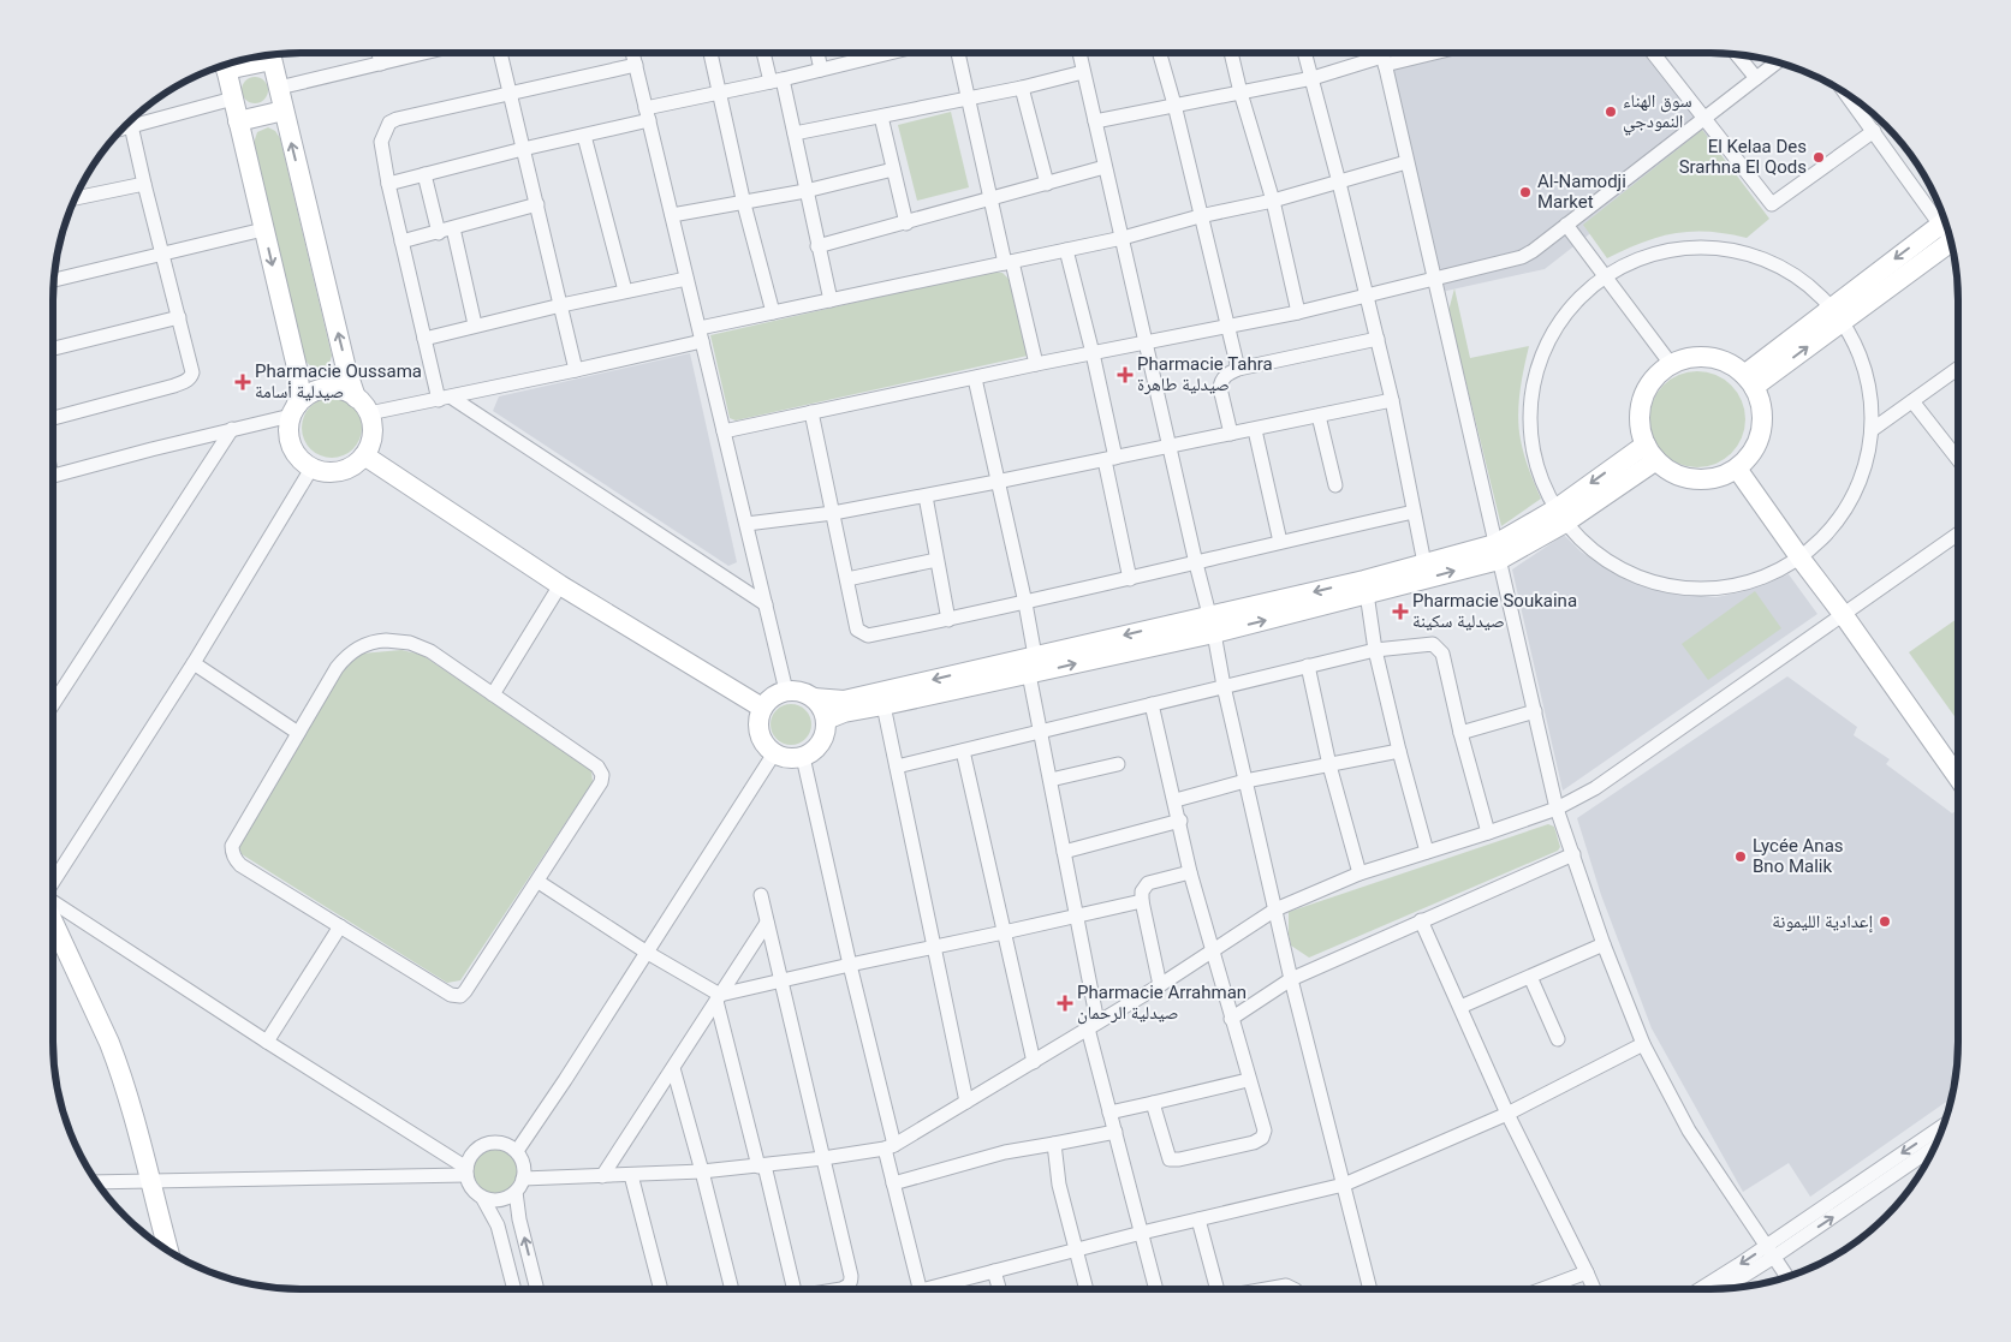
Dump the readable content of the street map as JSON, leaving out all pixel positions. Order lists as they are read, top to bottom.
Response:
{
  "places": {
    "other": [
      "سوق الهناء النمودجي",
      "El Kelaa Des Srarhna El Qods",
      "Al-Namodji Market",
      "Lycée Anas Bno Malik",
      "إعدادية الليمونة"
    ],
    "health": [
      "Pharmacie Tahra صيدلية طاهرة",
      "Pharmacie Oussama صيدلية أسامة",
      "Pharmacie Soukaina صيدلية سكينة",
      "Pharmacie Arrahman صيدلية الرحمان"
    ]
  }
}
